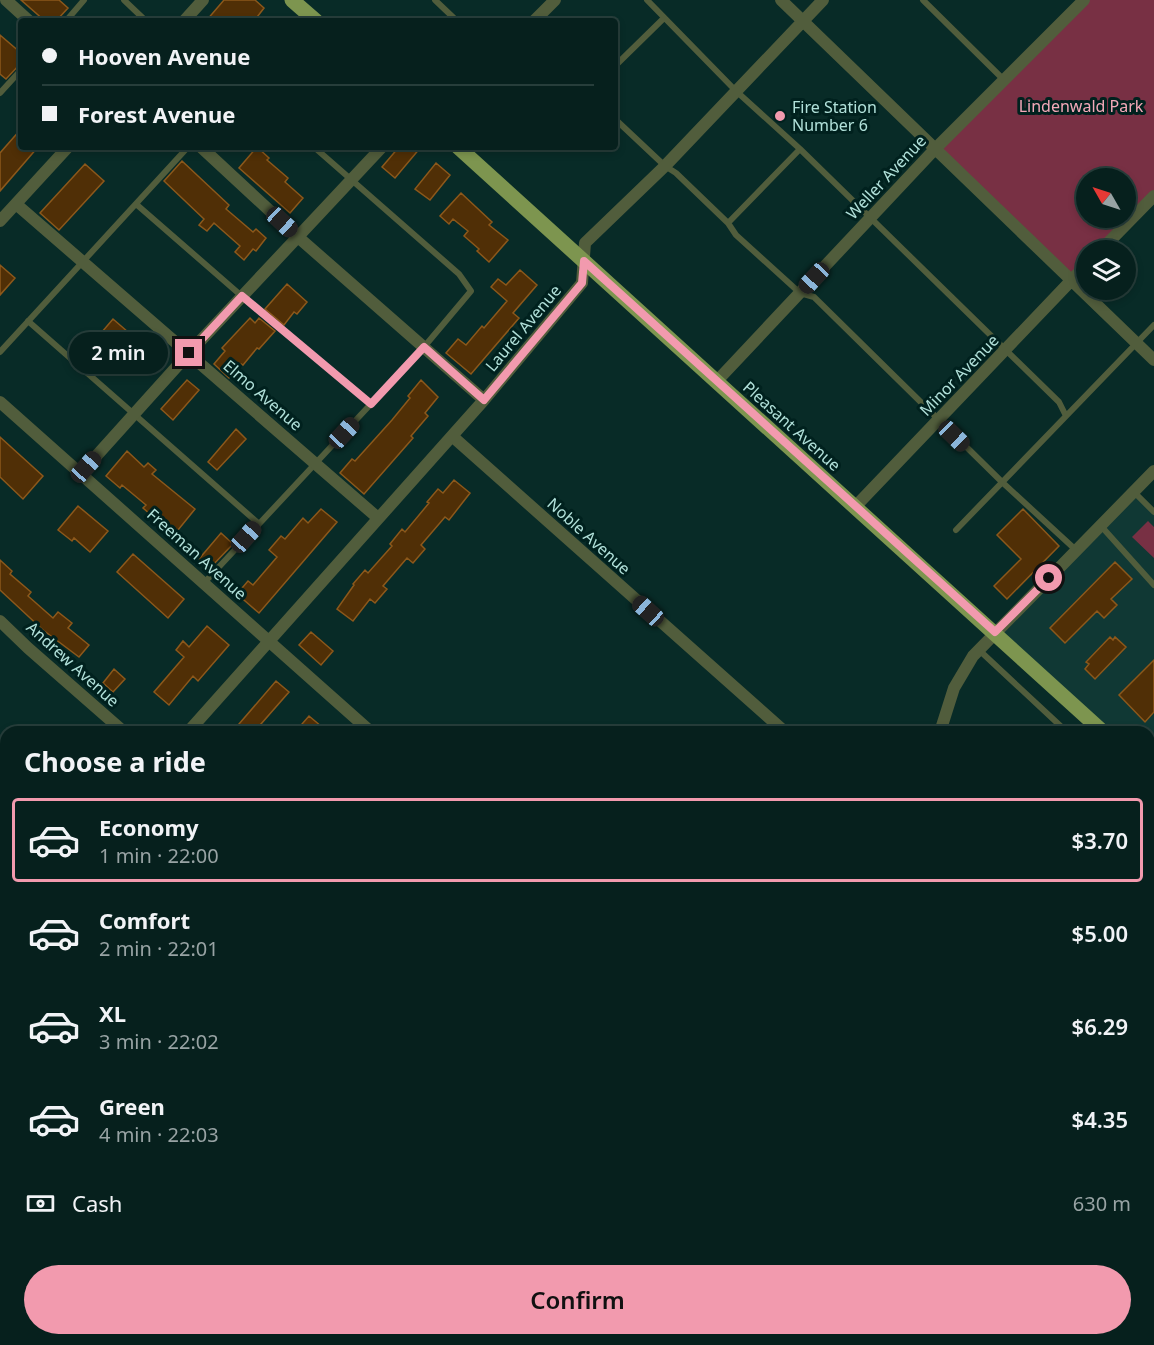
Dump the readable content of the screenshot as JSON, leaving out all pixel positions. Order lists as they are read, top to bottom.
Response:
{
  "streets": {
    "main road": ["Pleasant Avenue"],
    "street": [
      "Weller Avenue",
      "Laurel Avenue",
      "Minor Avenue",
      "Elmo Avenue",
      "Noble Avenue",
      "Freeman Avenue",
      "Andrew Avenue"
    ]
  },
  "crossings": [
    ["Weller Avenue", "Pleasant Avenue"],
    ["Laurel Avenue", "Elmo Avenue"],
    ["Laurel Avenue", "Pleasant Avenue"],
    ["Laurel Avenue", "Noble Avenue"],
    ["Laurel Avenue", "Freeman Avenue"],
    ["Minor Avenue", "Pleasant Avenue"]
  ],
  "parks": ["Lindenwald Park"],
  "places": ["Fire Station Number 6"],
  "north": "top left",
  "page": {
    "banner": ["Hooven Avenue", "Forest Avenue"],
    "bubble": "2 min",
    "heading": "Choose a ride",
    "list": [
      {
        "name": "Economy",
        "note": "1 min · 22:00",
        "value": "$3.70"
      },
      {
        "name": "Comfort",
        "note": "2 min · 22:01",
        "value": "$5.00"
      },
      {
        "name": "XL",
        "note": "3 min · 22:02",
        "value": "$6.29"
      },
      {
        "name": "Green",
        "note": "4 min · 22:03",
        "value": "$4.35"
      }
    ],
    "pay": ["Cash", "630 m"],
    "buttons": "Confirm"
  }
}
